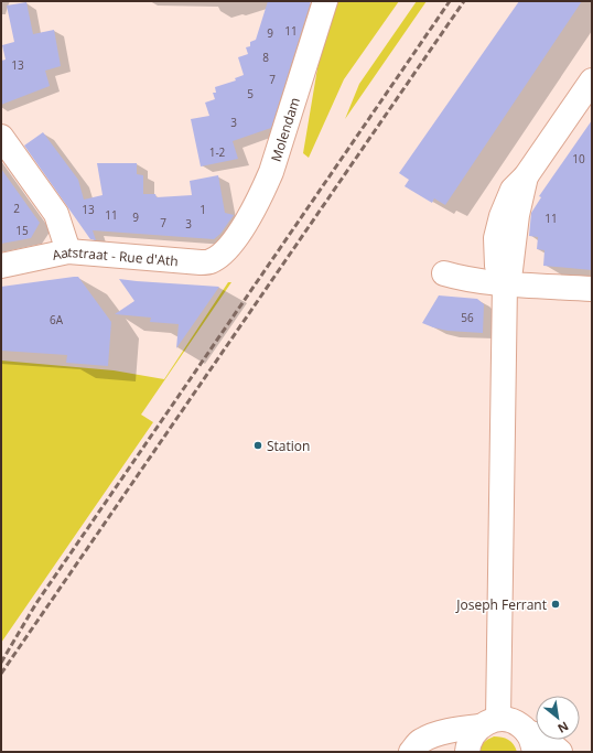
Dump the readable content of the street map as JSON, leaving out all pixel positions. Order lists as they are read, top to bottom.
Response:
{
  "streets": {
    "street": ["Molendam", "Aatstraat - Rue d'Ath"]
  },
  "crossings": [
    ["Molendam", "Aatstraat - Rue d'Ath"]
  ],
  "places": ["Station", "Joseph Ferrant"],
  "house_numbers": [
    "11",
    "9",
    "8",
    "13",
    "7",
    "5",
    "3",
    "1-2",
    "10",
    "2",
    "13",
    "1",
    "11",
    "9",
    "11",
    "7",
    "3",
    "15",
    "56",
    "6A"
  ],
  "north": "bottom right"
}
